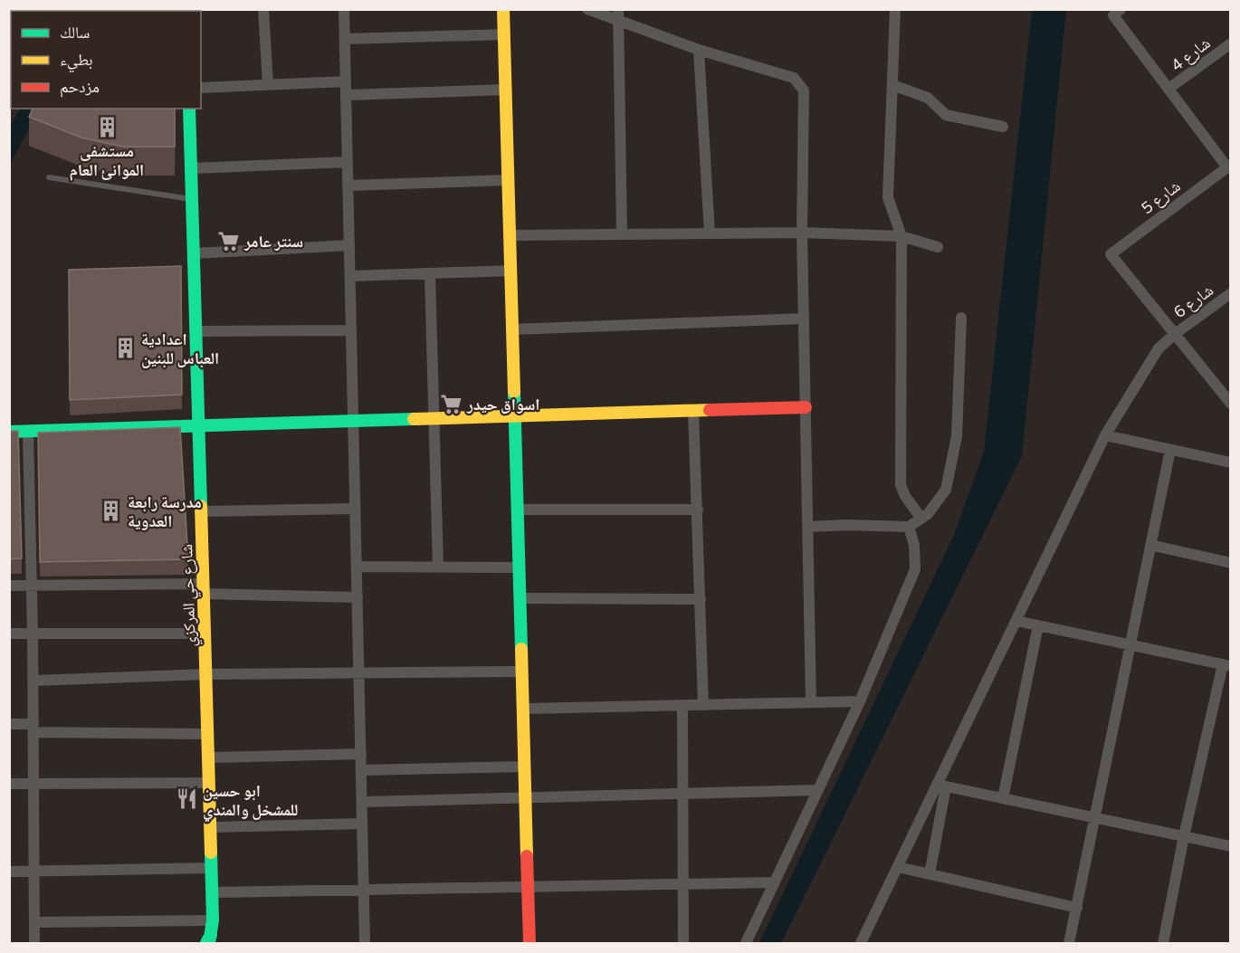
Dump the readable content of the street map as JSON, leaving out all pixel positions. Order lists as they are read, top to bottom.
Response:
{
  "streets": {
    "street": [
      "شارع 4",
      "شارع 5",
      "شارع 6",
      "شارع حي المركزي"
    ]
  },
  "crossings": [
    ["شارع 5", "شارع 6"]
  ],
  "places": {
    "building": ["مستشفى الموانئ العام", "اعدادية العباس للبنين", "مدرسة رابعة العدوية"],
    "supermarket": ["سنتر عامر", "اسواق حيدر"],
    "restaurant": ["ابو حسين للمشخل والمندي"]
  },
  "legend": ["سالك", "بطيء", "مزدحم"]
}
